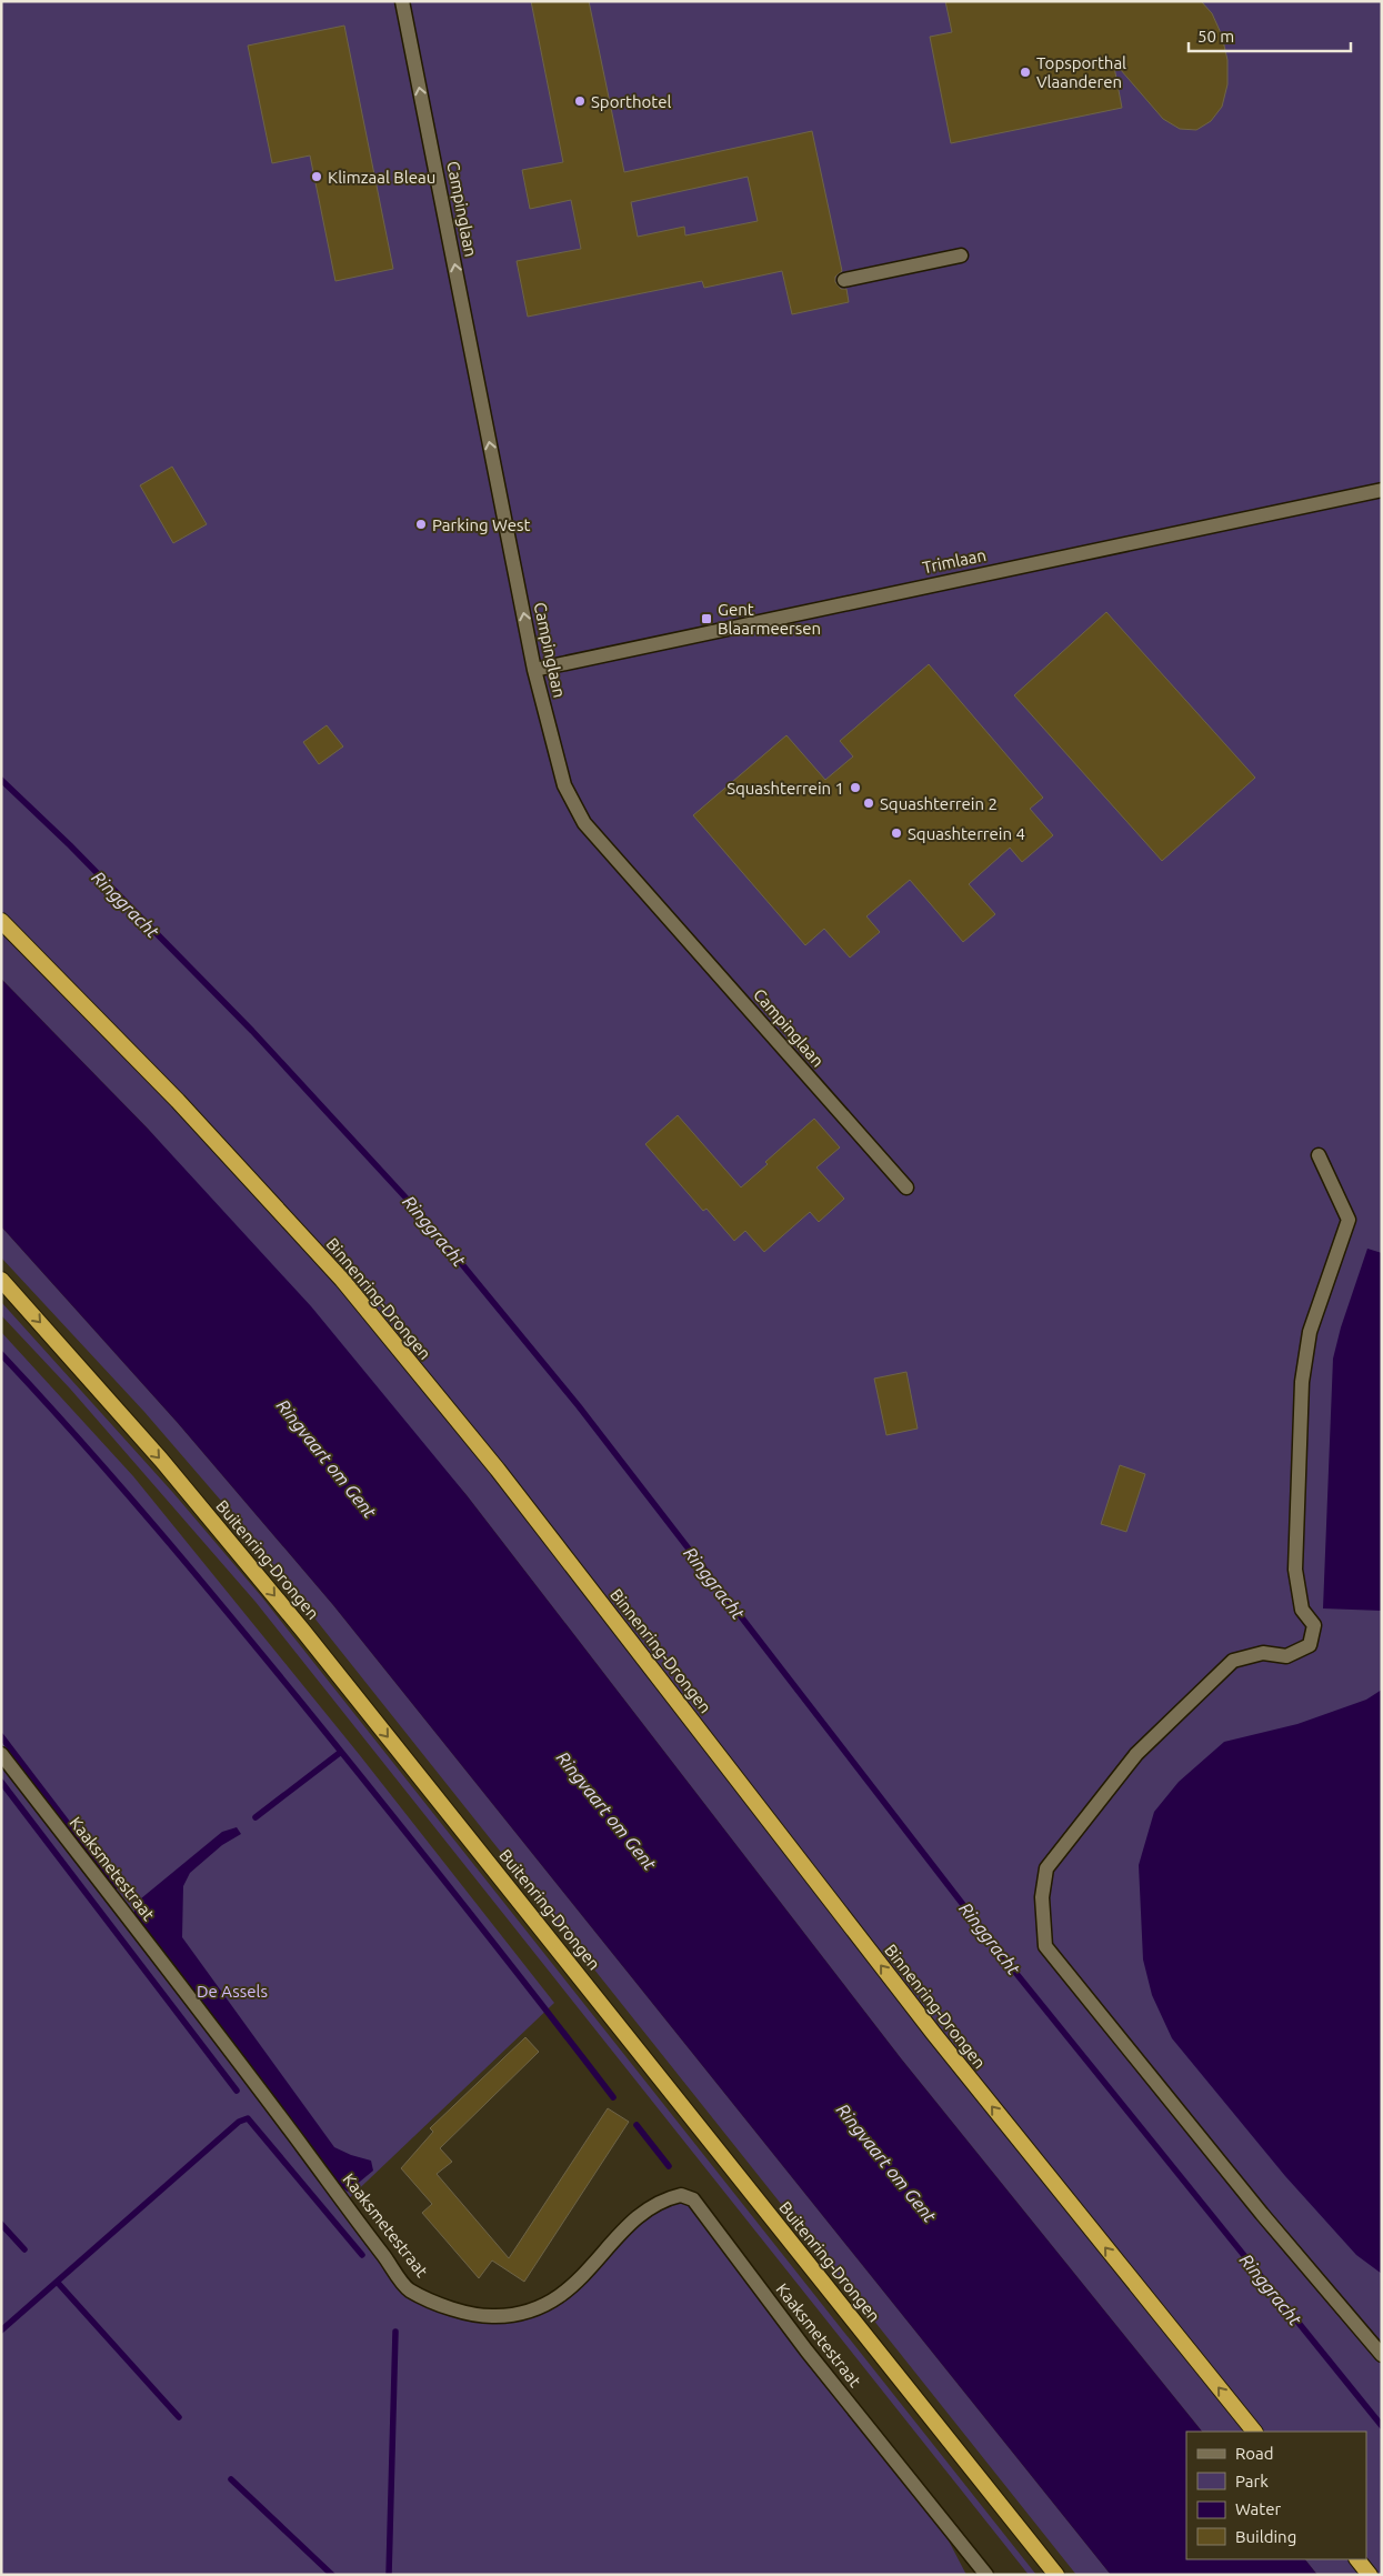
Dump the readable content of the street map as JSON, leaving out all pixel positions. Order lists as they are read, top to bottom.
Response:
{
  "streets": {
    "highway": ["Binnenring-Drongen", "Buitenring-Drongen"],
    "street": ["Campinglaan", "Trimlaan", "Kaaksmetestraat"]
  },
  "crossings": [
    ["Campinglaan", "Trimlaan"]
  ],
  "one_way": ["Campinglaan", "Binnenring-Drongen", "Buitenring-Drongen"],
  "water": ["Ringgracht", "Ringvaart om Gent"],
  "parks": ["De Assels"],
  "places": {
    "other": [
      "Topsporthal Vlaanderen",
      "Sporthotel",
      "Klimzaal Bleau",
      "Parking West",
      "Squashterrein 1",
      "Squashterrein 2",
      "Squashterrein 4"
    ],
    "transit": ["Gent Blaarmeersen"]
  },
  "legend": [
    "Road",
    "Park",
    "Water",
    "Building"
  ],
  "scale_bar": "50 m"
}
